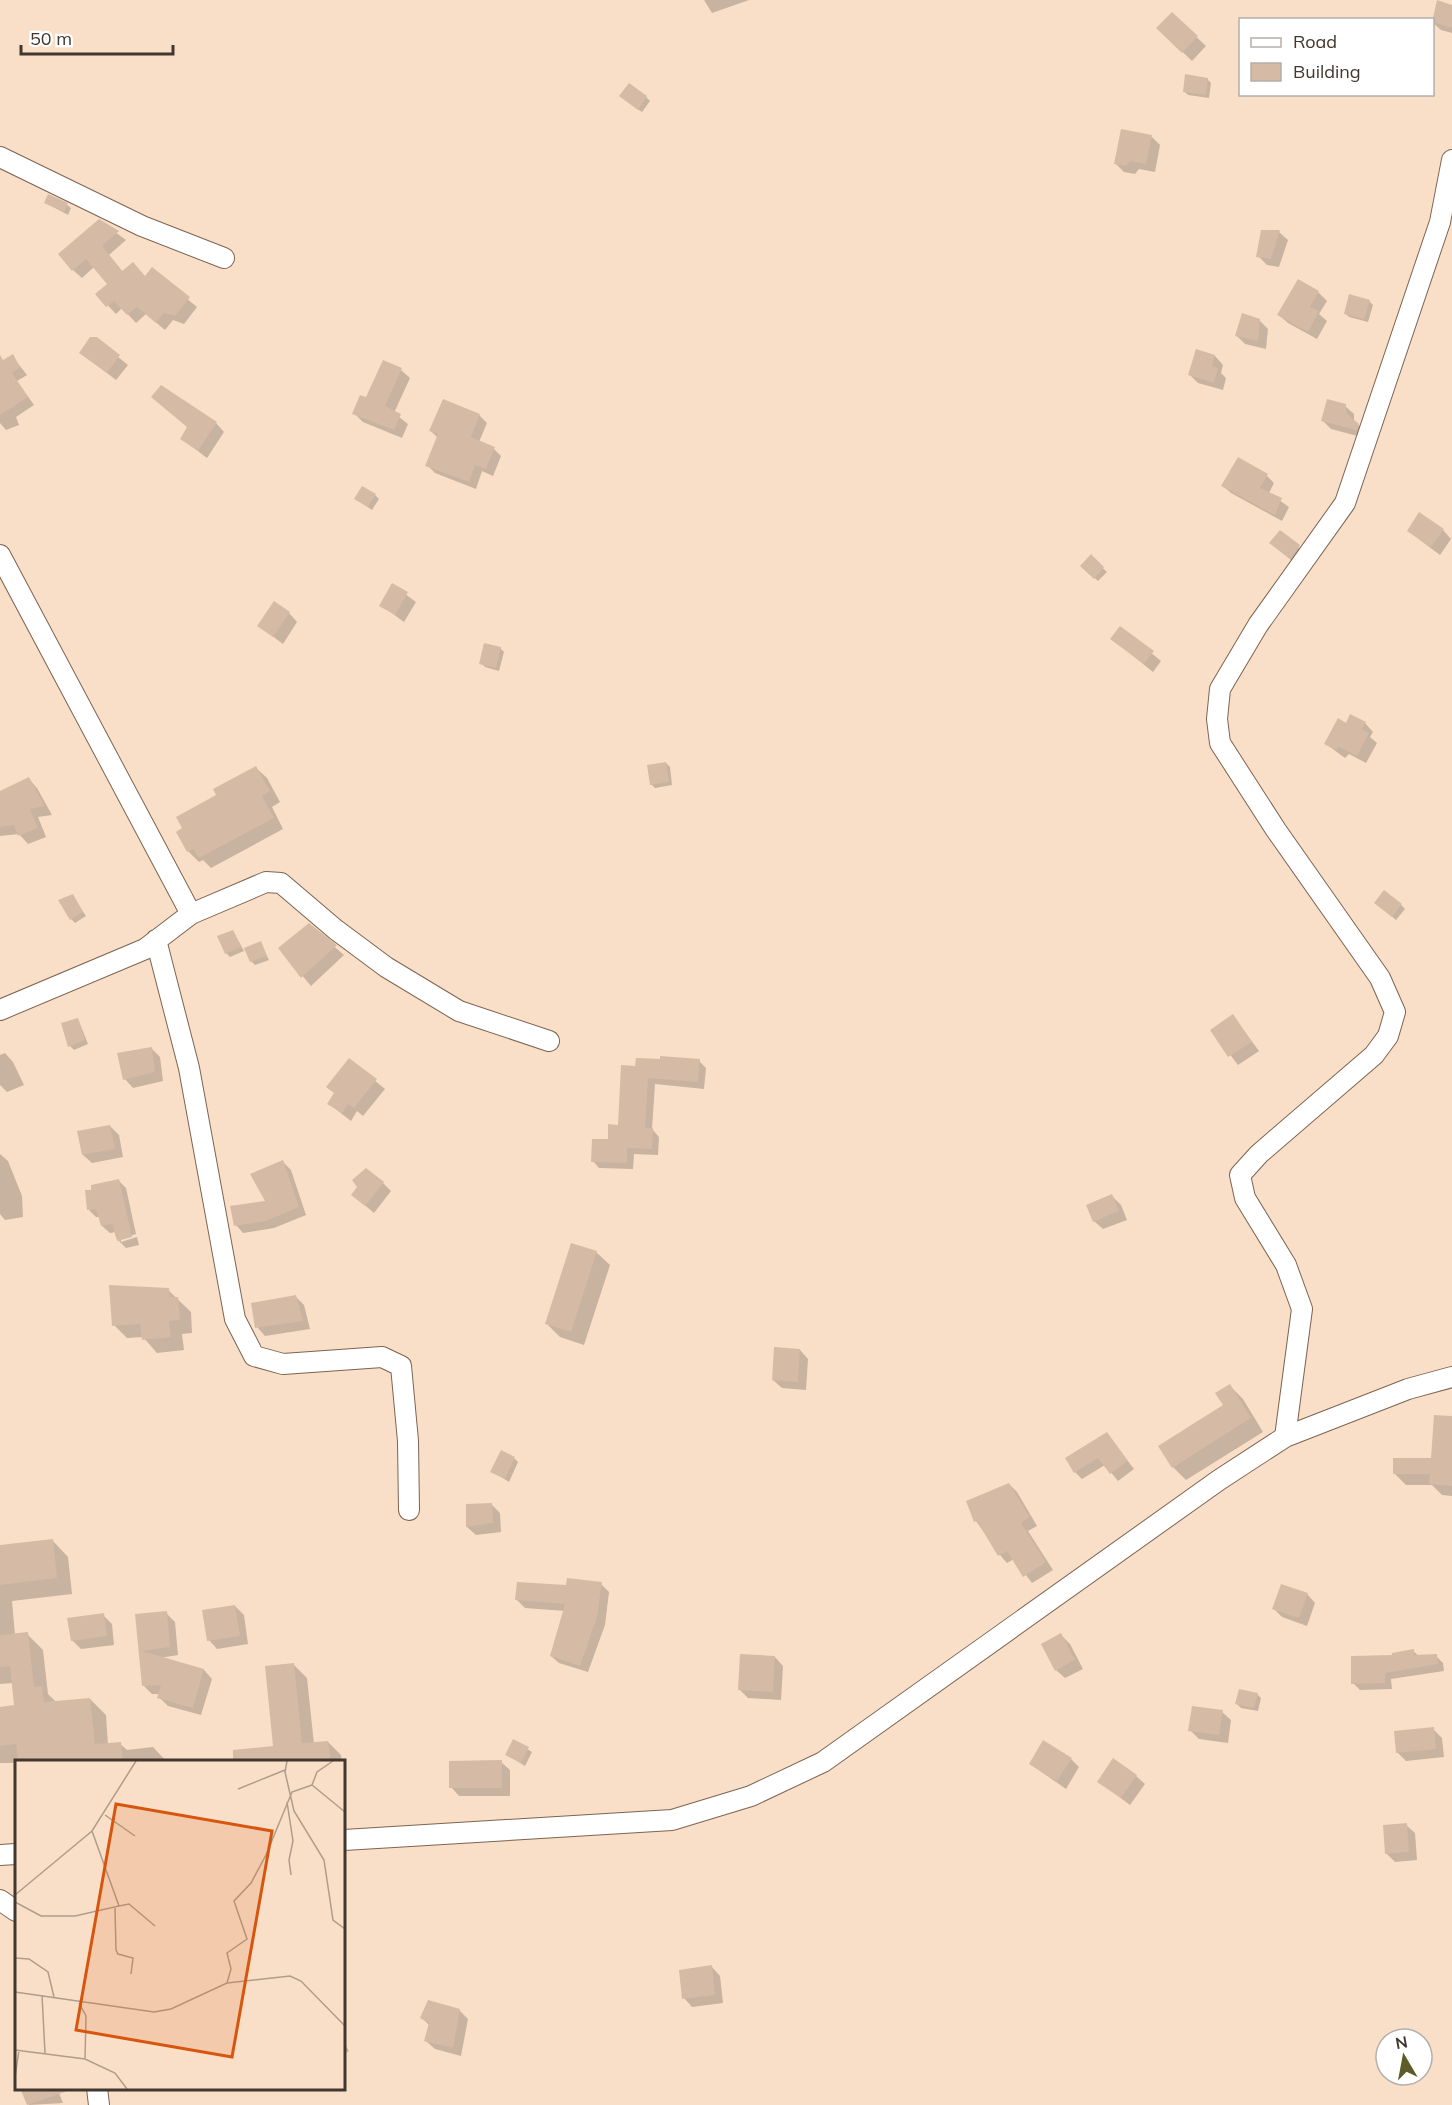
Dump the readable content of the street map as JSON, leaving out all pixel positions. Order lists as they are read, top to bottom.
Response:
{
  "legend": ["Road", "Building"],
  "scale_bar": "50 m",
  "north": "top"
}
